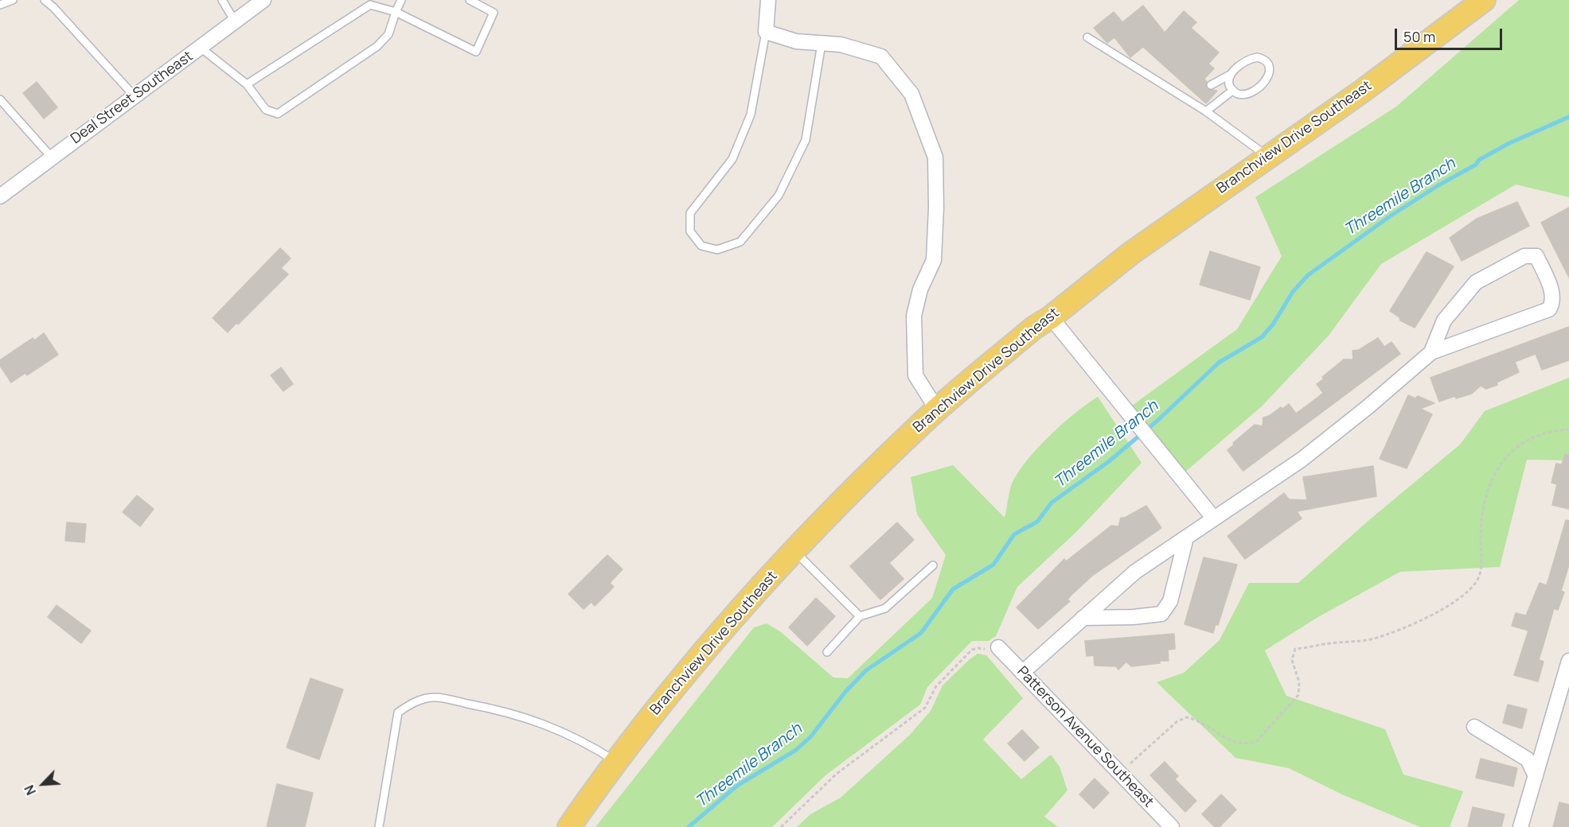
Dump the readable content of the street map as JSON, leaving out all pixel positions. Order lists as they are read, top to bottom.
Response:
{
  "streets": {
    "main road": ["Branchview Drive Southeast"],
    "street": ["Deal Street Southeast", "Patterson Avenue Southeast"]
  },
  "water": ["Threemile Branch"],
  "scale_bar": "50 m",
  "north": "bottom left"
}
